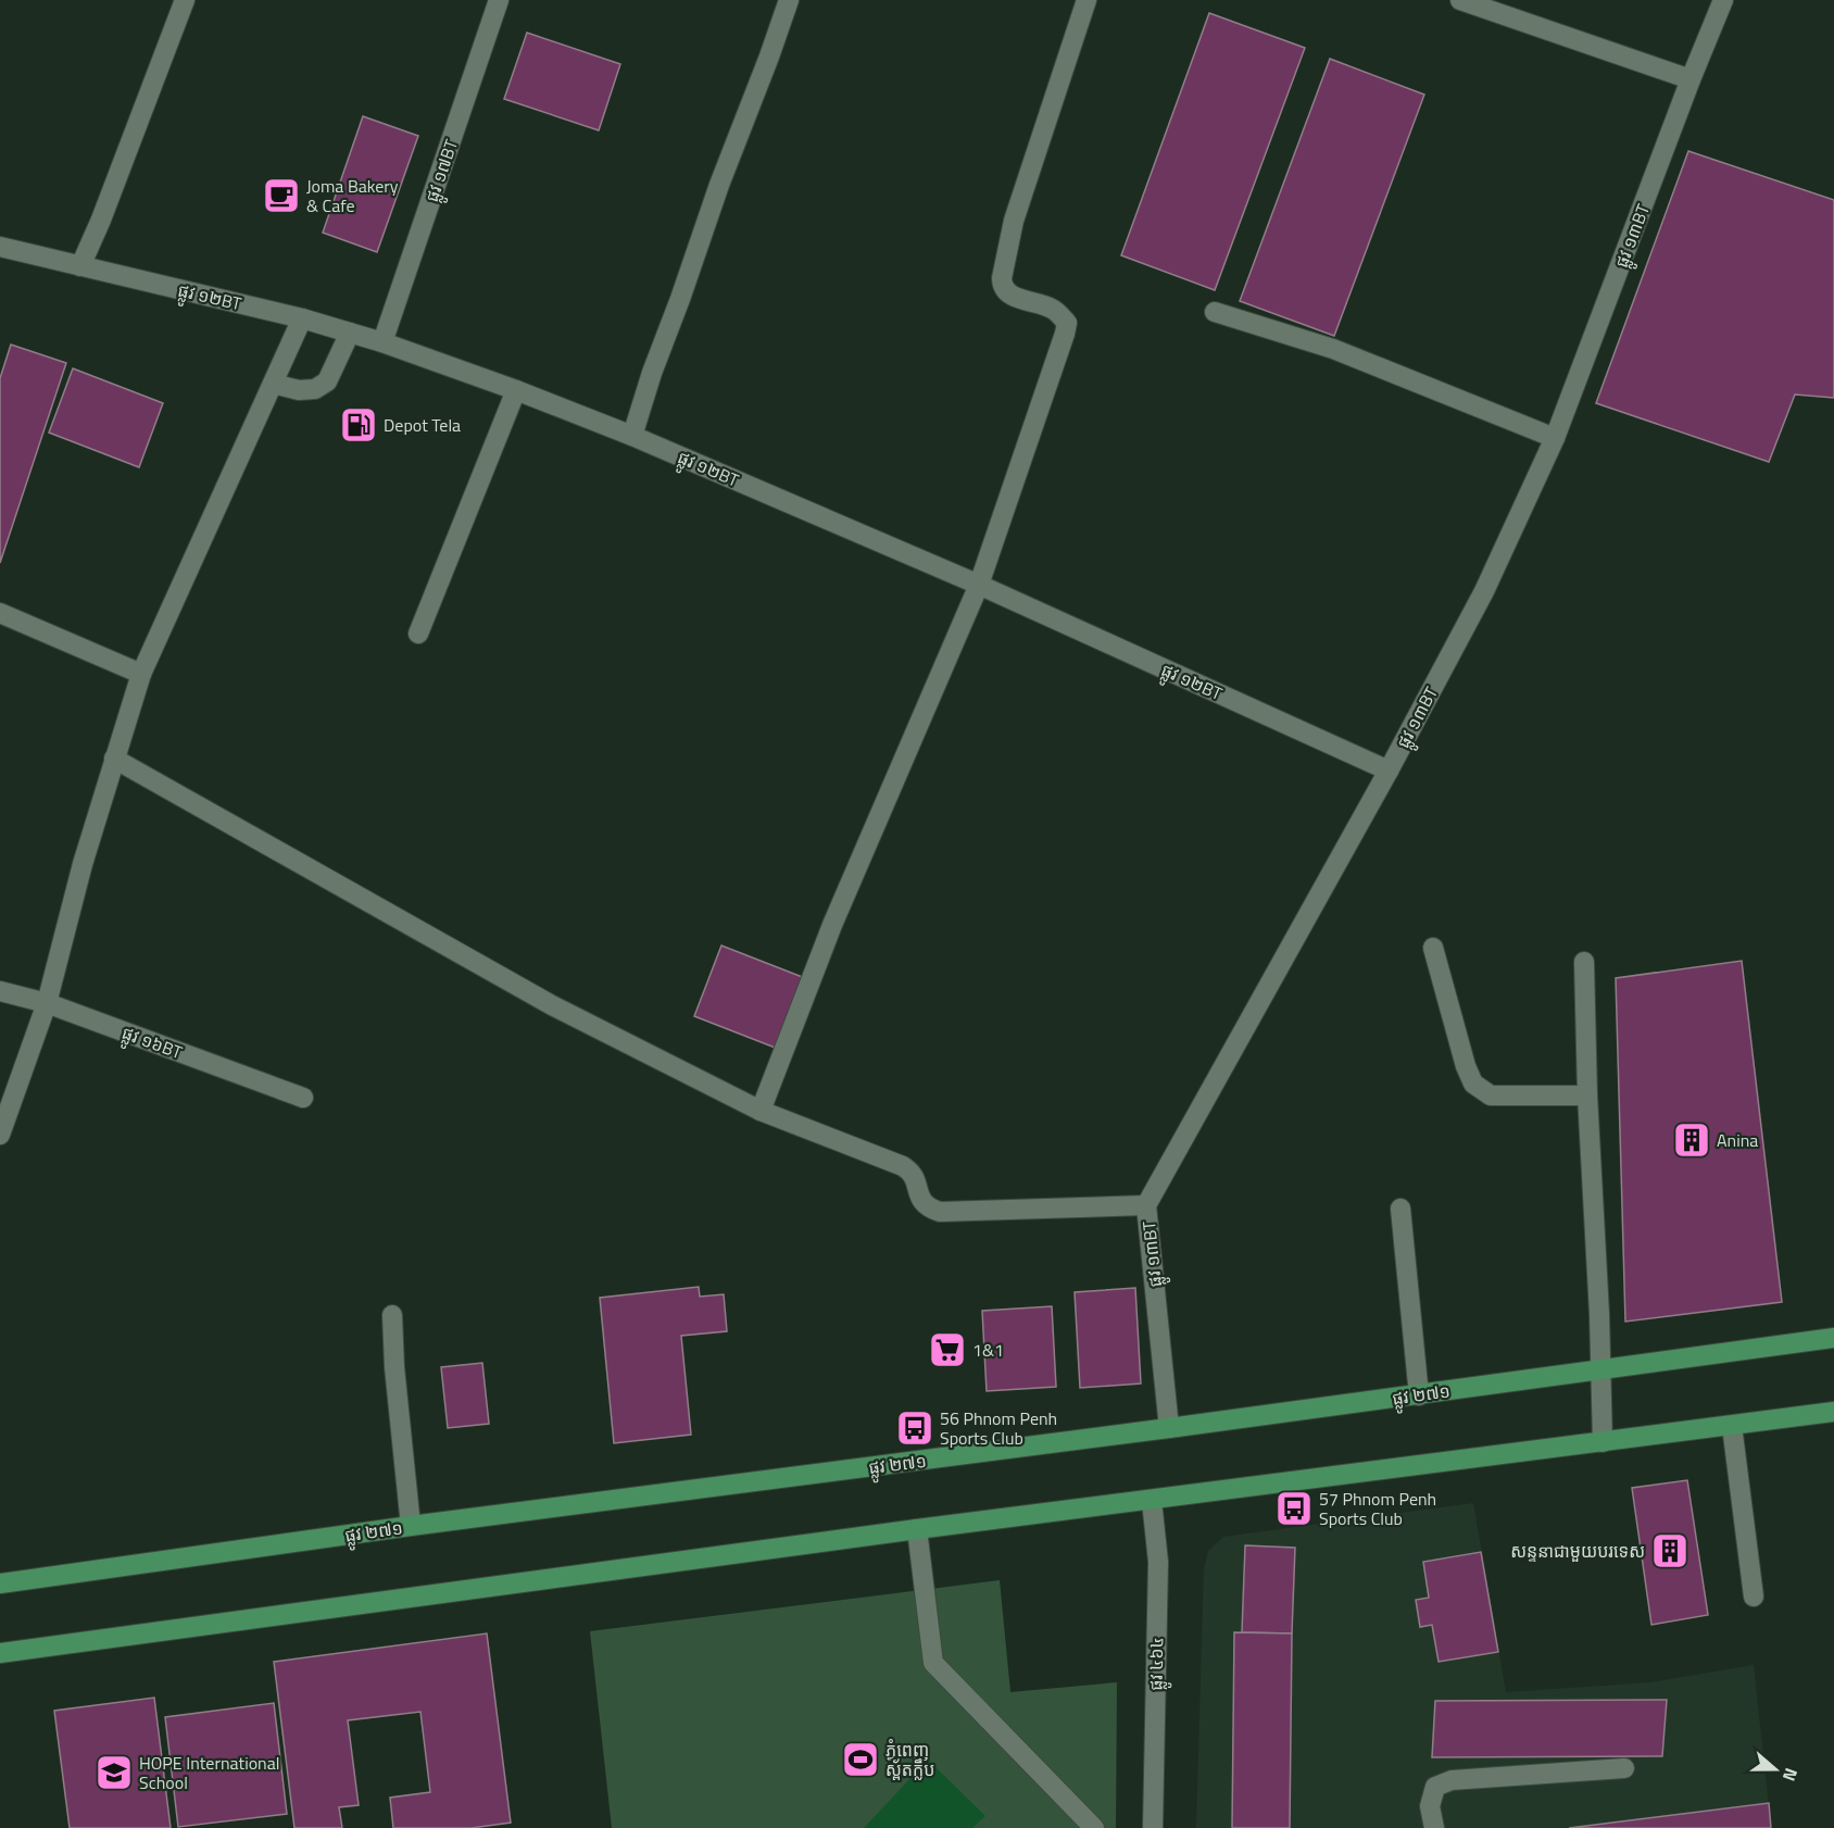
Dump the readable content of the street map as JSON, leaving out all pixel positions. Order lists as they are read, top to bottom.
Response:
{
  "streets": {
    "main road": ["ផ្លូវ ២៧១"],
    "street": [
      "ផ្លូវ ១៧BT",
      "ផ្លូវ ១៣BT",
      "ផ្លូវ ១២BT",
      "ផ្លូវ ១៦BT",
      "ផ្លូវ ៤៦៤"
    ]
  },
  "crossings": [
    ["ផ្លូវ ១៧BT", "ផ្លូវ ១២BT"],
    ["ផ្លូវ ១៣BT", "ផ្លូវ ១២BT"],
    ["ផ្លូវ ១៣BT", "ផ្លូវ ២៧១"]
  ],
  "places": {
    "cafe": ["Joma Bakery & Cafe"],
    "fuel station": ["Depot Tela"],
    "building": ["Anina", "សន្ទនាជាមួយបរទេស"],
    "supermarket": ["1&1"],
    "bus stop": ["56 Phnom Penh Sports Club", "57 Phnom Penh Sports Club"],
    "sports": ["ភ្នំពេញ ស្ព័តក្លឹប"],
    "school or university": ["HOPE International School"]
  },
  "north": "right"
}
